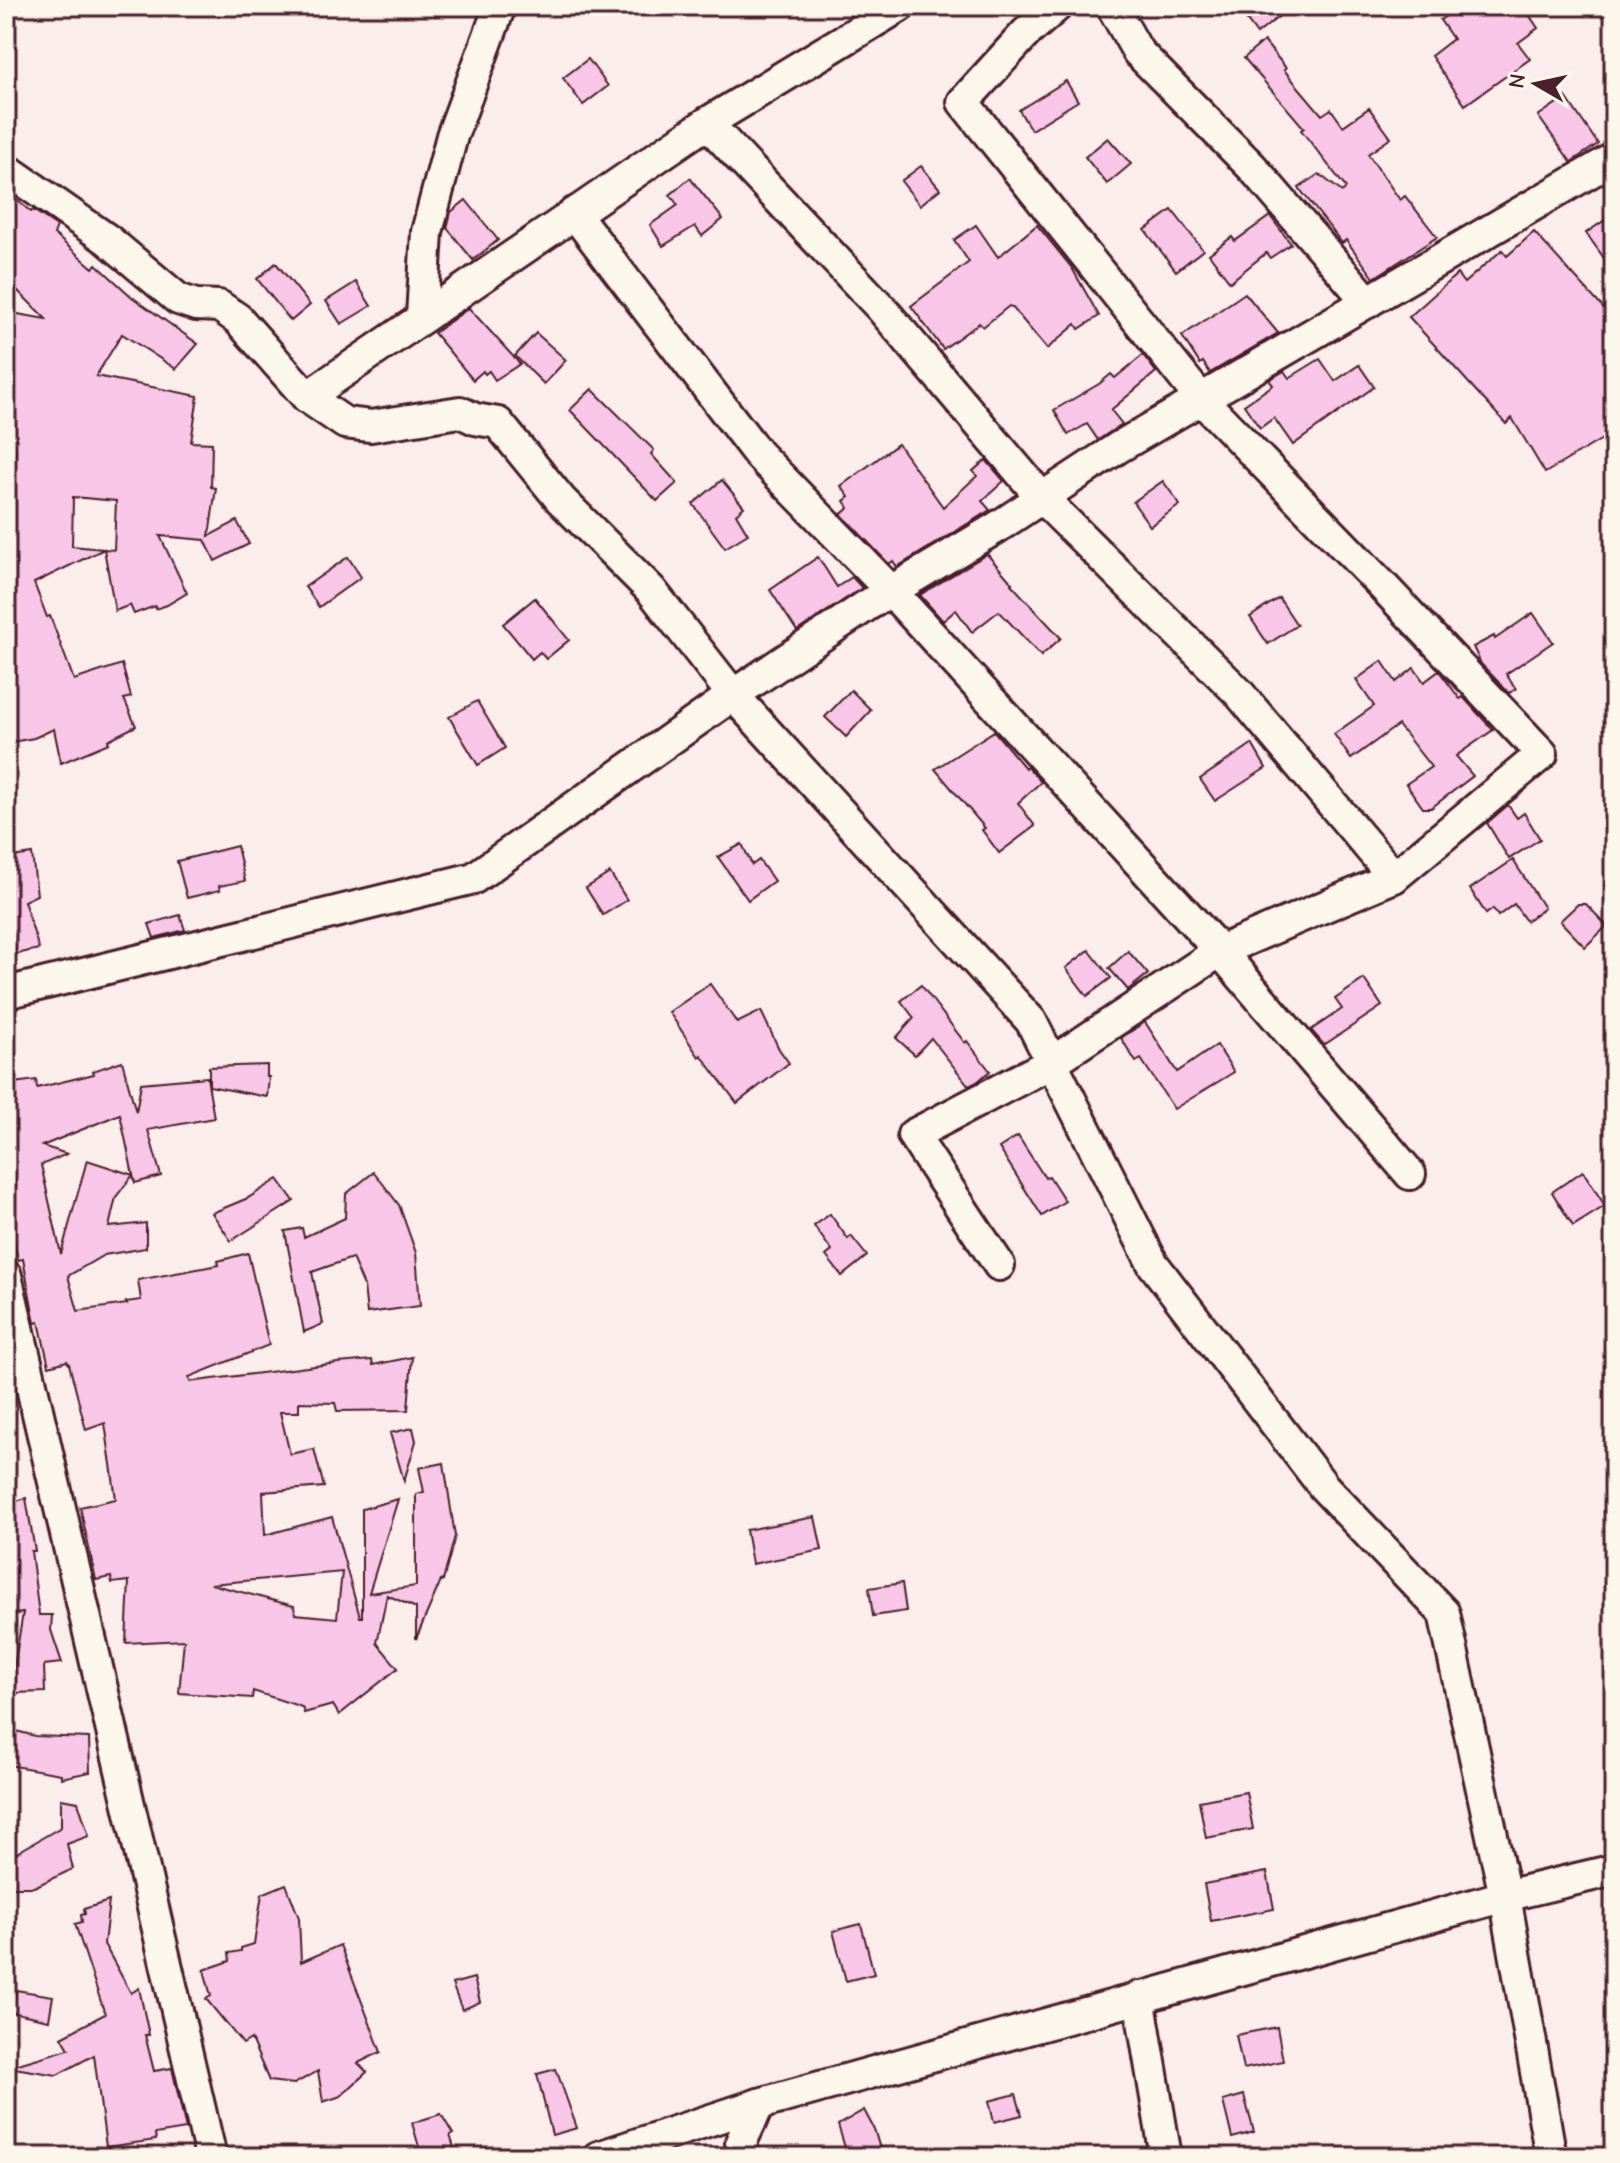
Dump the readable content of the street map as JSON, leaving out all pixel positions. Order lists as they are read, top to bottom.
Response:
{
  "north": "left"
}
